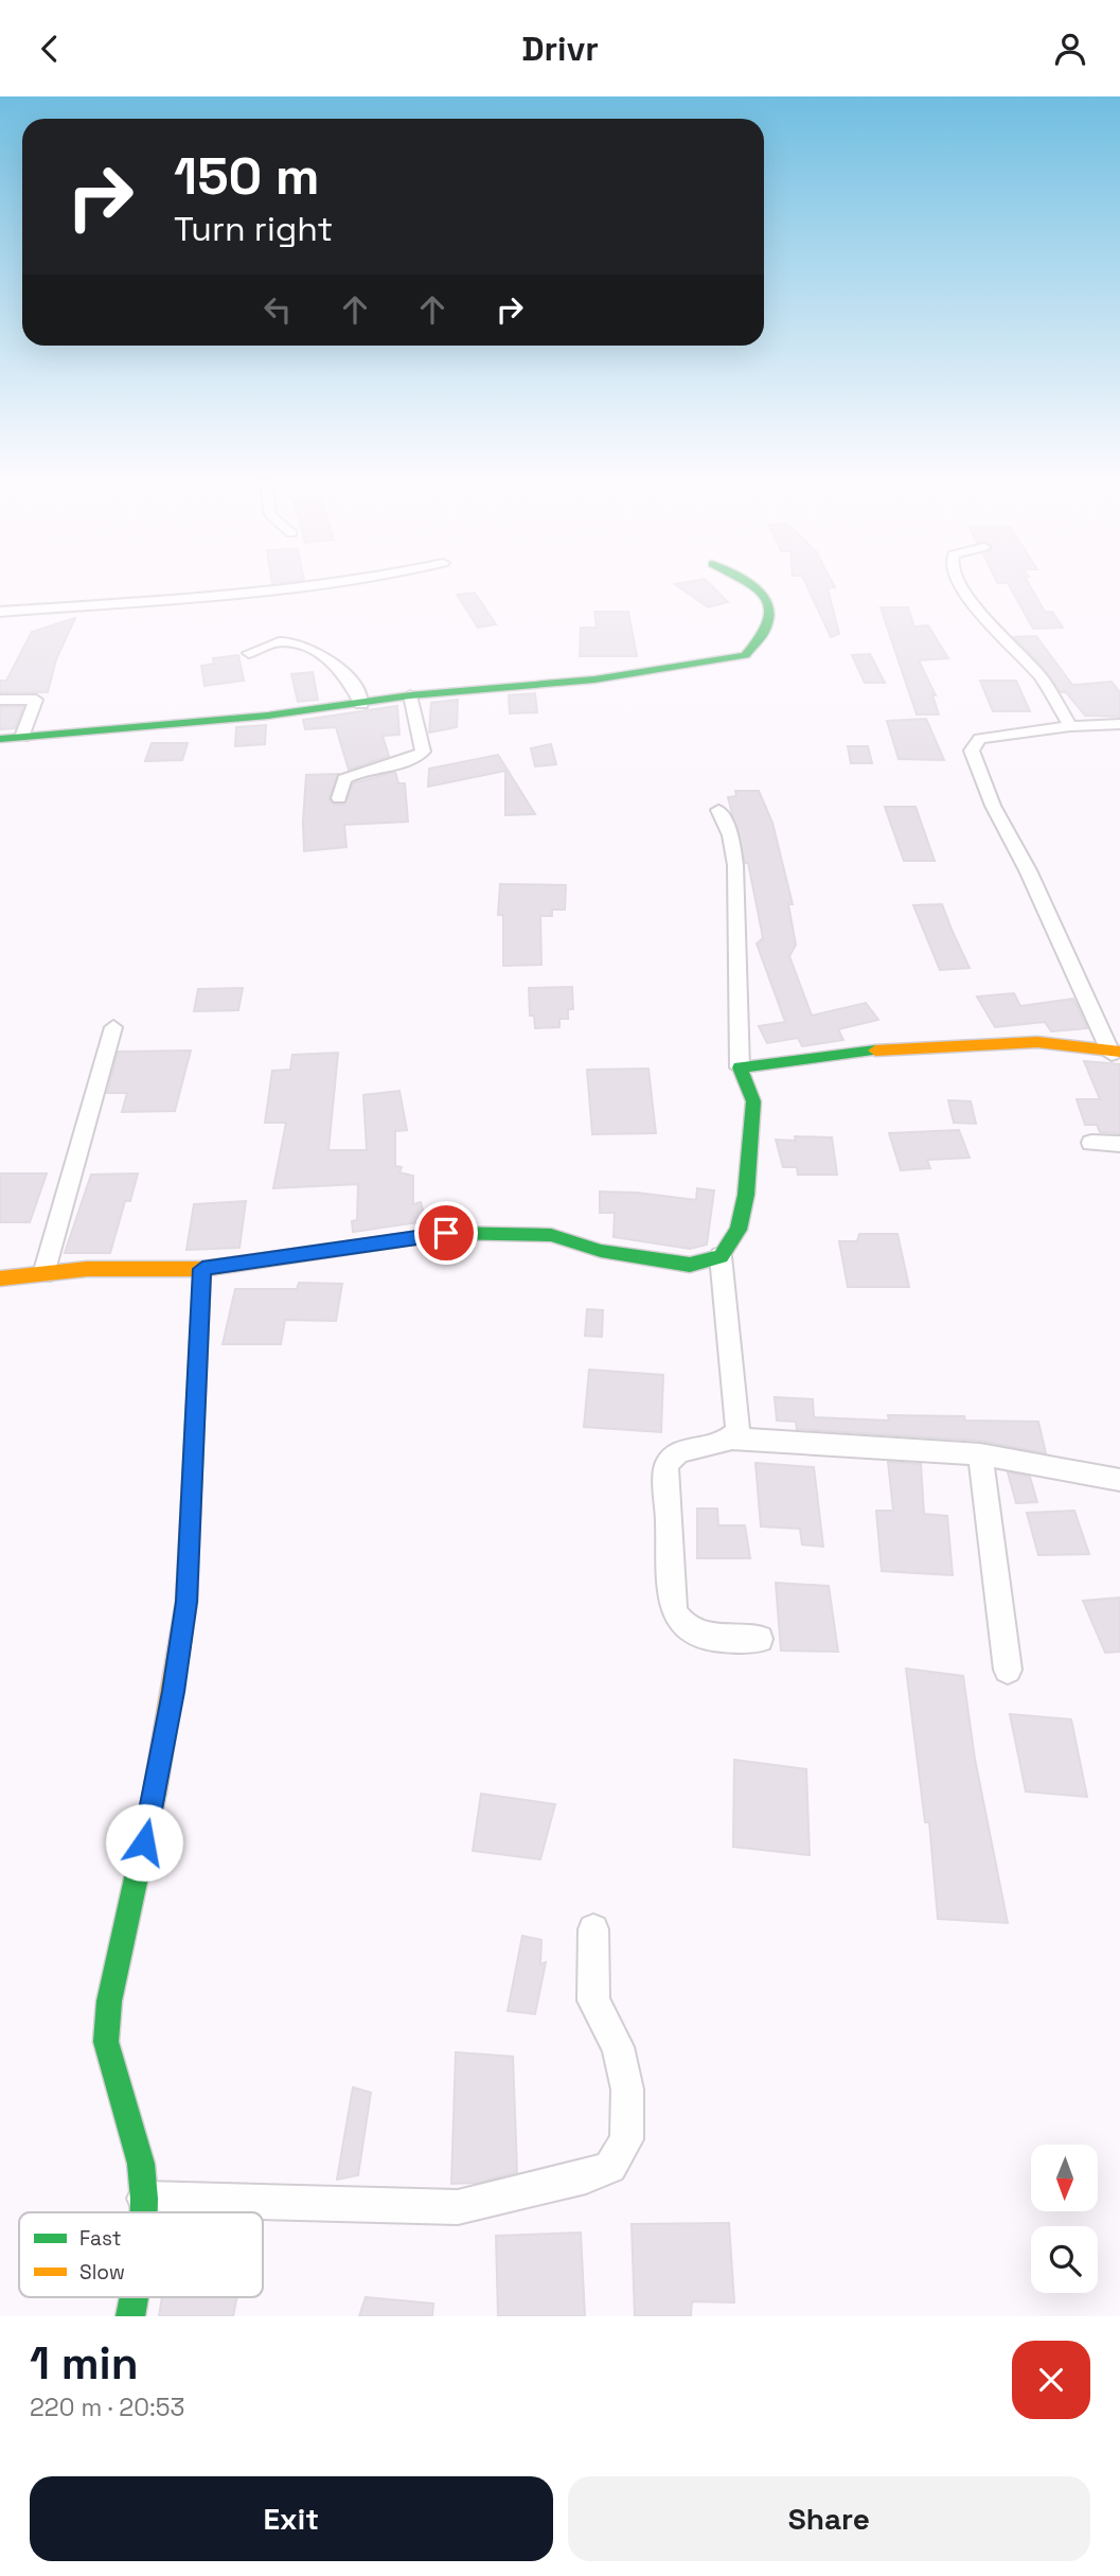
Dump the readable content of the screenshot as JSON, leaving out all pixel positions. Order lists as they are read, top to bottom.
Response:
{
  "legend": ["Fast", "Slow"],
  "north": "bottom",
  "page": {
    "header": "Drivr",
    "turn": ["150 m", "Turn right"],
    "heading": ["1 min", "220 m · 20:53"],
    "buttons": ["Exit", "Share"]
  }
}
